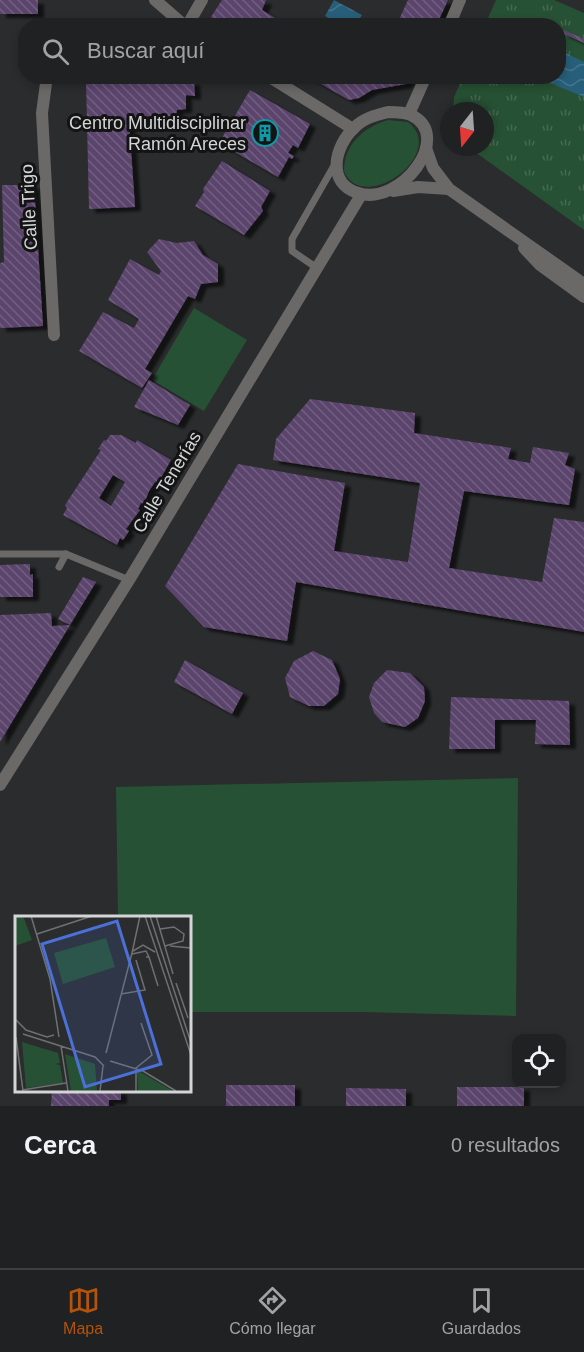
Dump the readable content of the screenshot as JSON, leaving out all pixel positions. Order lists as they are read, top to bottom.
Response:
{
  "streets": {
    "street": ["Calle Trigo", "Calle Tenerías"]
  },
  "places": {
    "building": ["Centro Multidisciplinar Ramón Areces"]
  },
  "north": "bottom",
  "page": {
    "search": "Buscar aquí",
    "heading": ["Cerca", "0 resultados"],
    "nav": ["Mapa", "Cómo llegar", "Guardados"]
  }
}
